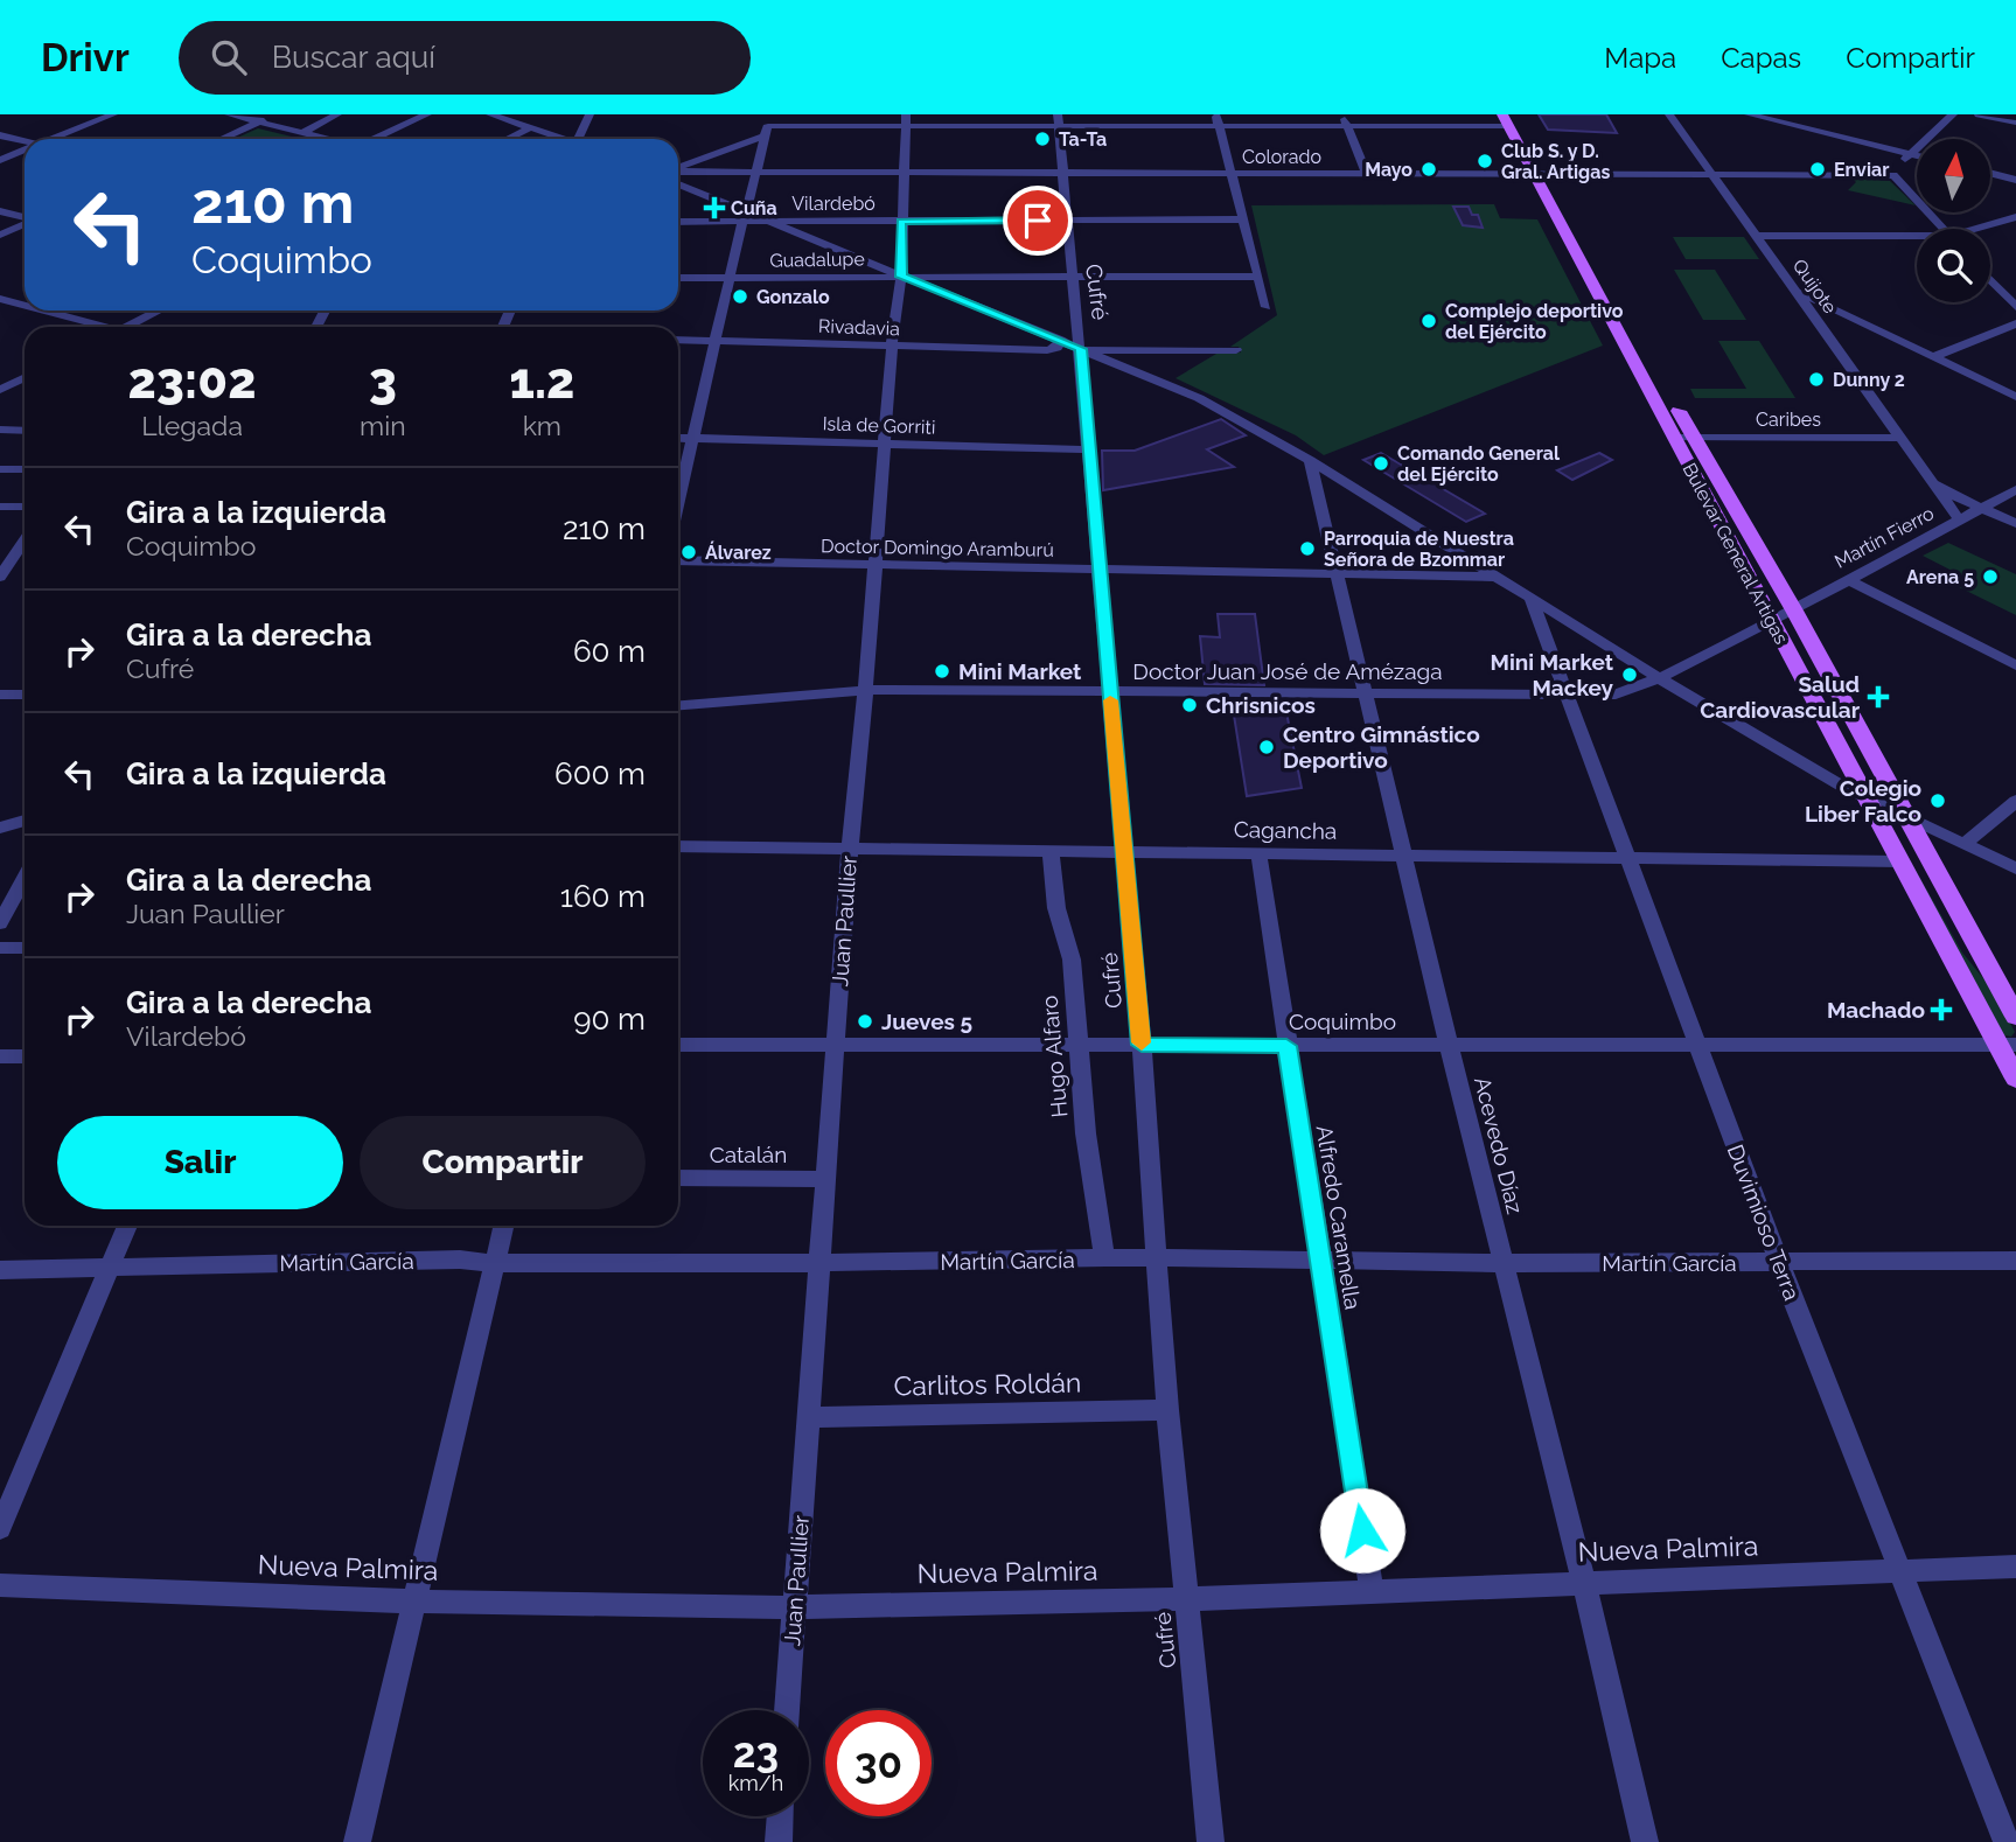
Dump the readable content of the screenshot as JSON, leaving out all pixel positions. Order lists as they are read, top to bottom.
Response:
{
  "streets": {
    "main road": ["Bulevar General Artigas"],
    "street": [
      "Colorado",
      "Vilardebó",
      "Guadalupe",
      "Quijote",
      "Cufré",
      "Rivadavia",
      "Caribes",
      "Isla de Gorriti",
      "Martín Fierro",
      "Doctor Domingo Aramburú",
      "Doctor Juan José de Amézaga",
      "Cagancha",
      "Juan Paullier",
      "Coquimbo",
      "Hugo Alfaro",
      "Acevedo Díaz",
      "Catalán",
      "Alfredo Caramella",
      "Duvimioso Terra",
      "Martín García",
      "Carlitos Roldán",
      "Nueva Palmira"
    ]
  },
  "crossings": [
    ["Colorado", "Quijote"],
    ["Colorado", "Cufré"],
    ["Colorado", "Bulevar General Artigas"],
    ["Colorado", "Juan Paullier"],
    ["Vilardebó", "Cufré"],
    ["Vilardebó", "Juan Paullier"],
    ["Guadalupe", "Cufré"],
    ["Guadalupe", "Juan Paullier"],
    ["Quijote", "Caribes"],
    ["Quijote", "Martín Fierro"],
    ["Cufré", "Rivadavia"],
    ["Cufré", "Isla de Gorriti"],
    ["Cufré", "Doctor Domingo Aramburú"],
    ["Cufré", "Doctor Juan José de Amézaga"],
    ["Cufré", "Cagancha"],
    ["Cufré", "Coquimbo"],
    ["Cufré", "Martín García"],
    ["Cufré", "Carlitos Roldán"],
    ["Cufré", "Nueva Palmira"],
    ["Rivadavia", "Juan Paullier"],
    ["Caribes", "Bulevar General Artigas"],
    ["Isla de Gorriti", "Juan Paullier"],
    ["Martín Fierro", "Bulevar General Artigas"],
    ["Martín Fierro", "Doctor Juan José de Amézaga"],
    ["Doctor Domingo Aramburú", "Juan Paullier"],
    ["Doctor Domingo Aramburú", "Acevedo Díaz"],
    ["Bulevar General Artigas", "Cagancha"],
    ["Bulevar General Artigas", "Coquimbo"],
    ["Doctor Juan José de Amézaga", "Juan Paullier"],
    ["Doctor Juan José de Amézaga", "Acevedo Díaz"],
    ["Doctor Juan José de Amézaga", "Duvimioso Terra"],
    ["Cagancha", "Juan Paullier"],
    ["Cagancha", "Hugo Alfaro"],
    ["Cagancha", "Acevedo Díaz"],
    ["Cagancha", "Alfredo Caramella"],
    ["Cagancha", "Duvimioso Terra"],
    ["Juan Paullier", "Coquimbo"],
    ["Juan Paullier", "Catalán"],
    ["Juan Paullier", "Martín García"],
    ["Juan Paullier", "Carlitos Roldán"],
    ["Juan Paullier", "Nueva Palmira"],
    ["Coquimbo", "Hugo Alfaro"],
    ["Coquimbo", "Acevedo Díaz"],
    ["Coquimbo", "Alfredo Caramella"],
    ["Coquimbo", "Duvimioso Terra"],
    ["Hugo Alfaro", "Martín García"],
    ["Acevedo Díaz", "Martín García"],
    ["Acevedo Díaz", "Nueva Palmira"],
    ["Alfredo Caramella", "Martín García"],
    ["Alfredo Caramella", "Nueva Palmira"],
    ["Duvimioso Terra", "Martín García"],
    ["Duvimioso Terra", "Nueva Palmira"]
  ],
  "places": {
    "other": [
      "Ta-Ta",
      "Club S. y D. Gral. Artigas",
      "Mayo",
      "Enviar",
      "Gonzalo",
      "Complejo deportivo del Ejército",
      "Dunny 2",
      "Comando General del Ejército",
      "Parroquia de Nuestra Señora de Bzommar",
      "Álvarez",
      "Arena 5",
      "Mini Market",
      "Mini Market Mackey",
      "Chrisnicos",
      "Centro Gimnástico Deportivo",
      "Colegio Liber Falco",
      "Jueves 5"
    ],
    "health": ["Cuña", "Salud Cardiovascular", "Machado"]
  },
  "north": "top",
  "page": {
    "header": "Drivr",
    "search": "Buscar aquí",
    "nav": ["Mapa", "Capas", "Compartir"],
    "turn": ["210 m", "Coquimbo"],
    "eta": [
      "23:02",
      "Llegada",
      "3",
      "min",
      "1.2",
      "km"
    ],
    "list": [
      {
        "name": "Gira a la izquierda",
        "note": "Coquimbo",
        "value": "210 m"
      },
      {
        "name": "Gira a la derecha",
        "note": "Cufré",
        "value": "60 m"
      },
      {
        "name": "Gira a la izquierda",
        "value": "600 m"
      },
      {
        "name": "Gira a la derecha",
        "note": "Juan Paullier",
        "value": "160 m"
      },
      {
        "name": "Gira a la derecha",
        "note": "Vilardebó",
        "value": "90 m"
      }
    ],
    "buttons": ["Salir", "Compartir"],
    "speed": "23 km/h",
    "limit": "30"
  }
}
